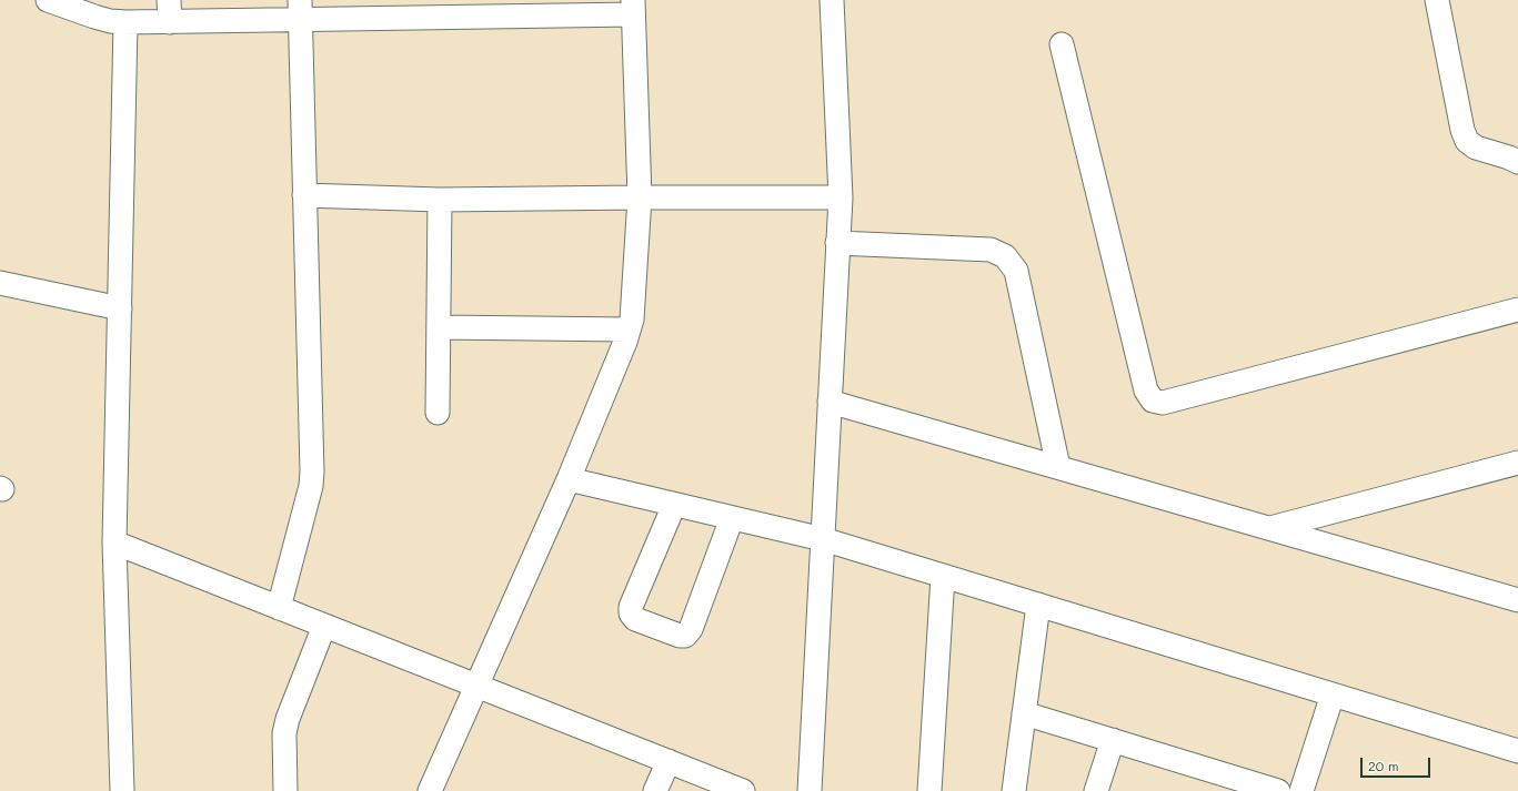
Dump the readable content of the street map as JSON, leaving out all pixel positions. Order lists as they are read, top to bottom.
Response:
{
  "scale_bar": "20 m"
}
